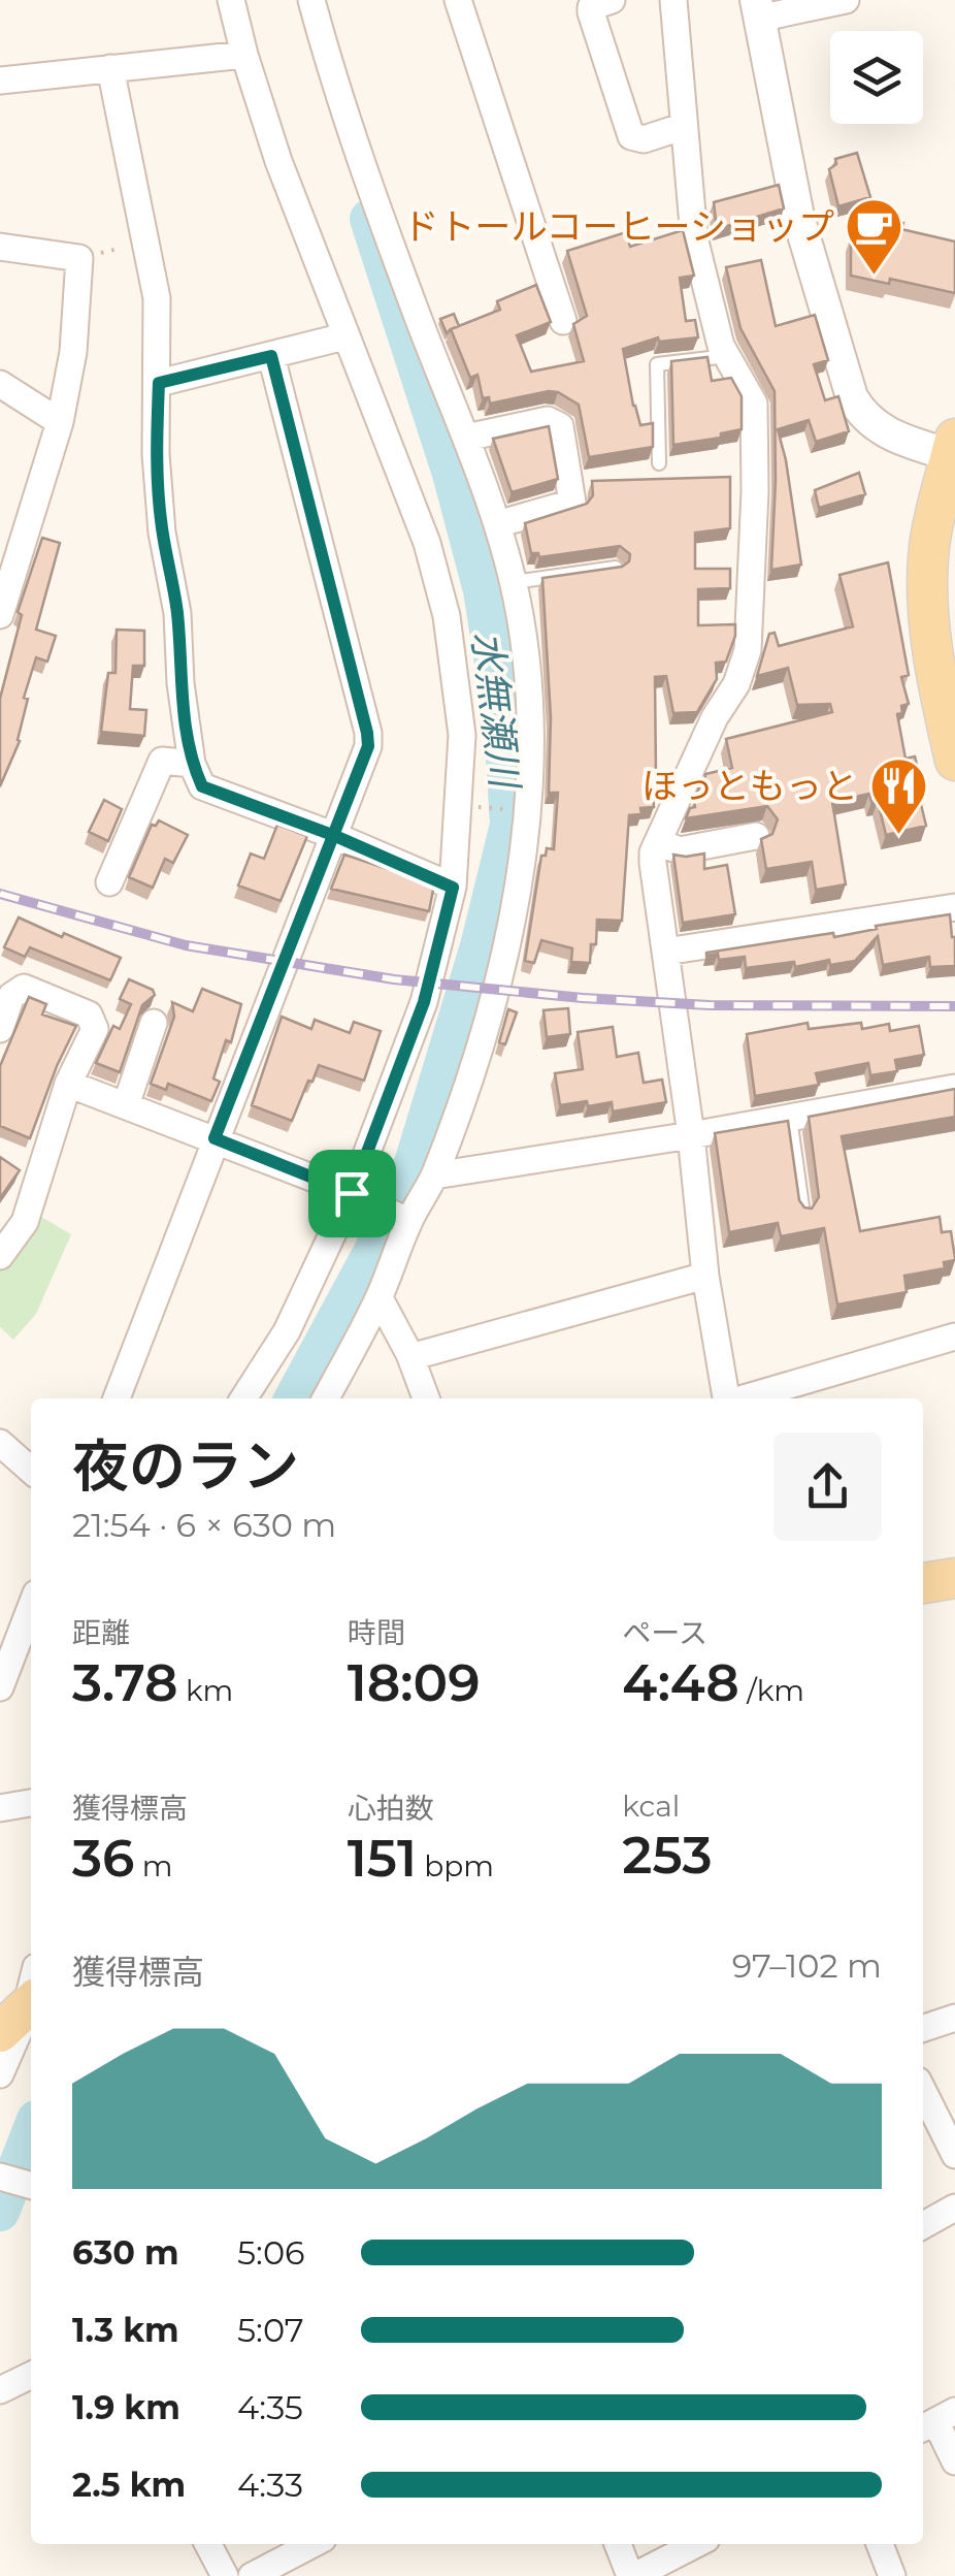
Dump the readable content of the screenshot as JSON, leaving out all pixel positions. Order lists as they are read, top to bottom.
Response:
{
  "water": ["水無瀬川"],
  "places": {
    "cafe": ["ドトールコーヒーショップ"],
    "restaurant": ["ほっともっと"]
  },
  "page": {
    "heading": ["夜のラン", "21:54 · 6 × 630 m"],
    "stats": [
      ["距離", "3.78 km"],
      ["時間", "18:09"],
      ["ペース", "4:48 /km"],
      ["獲得標高", "36 m"],
      ["心拍数", "151 bpm"],
      ["kcal", "253"]
    ],
    "chart": ["獲得標高", "97–102 m"],
    "list": [
      {
        "name": "630 m",
        "note": "5:06"
      },
      {
        "name": "1.3 km",
        "note": "5:07"
      },
      {
        "name": "1.9 km",
        "note": "4:35"
      },
      {
        "name": "2.5 km",
        "note": "4:33"
      }
    ]
  }
}
